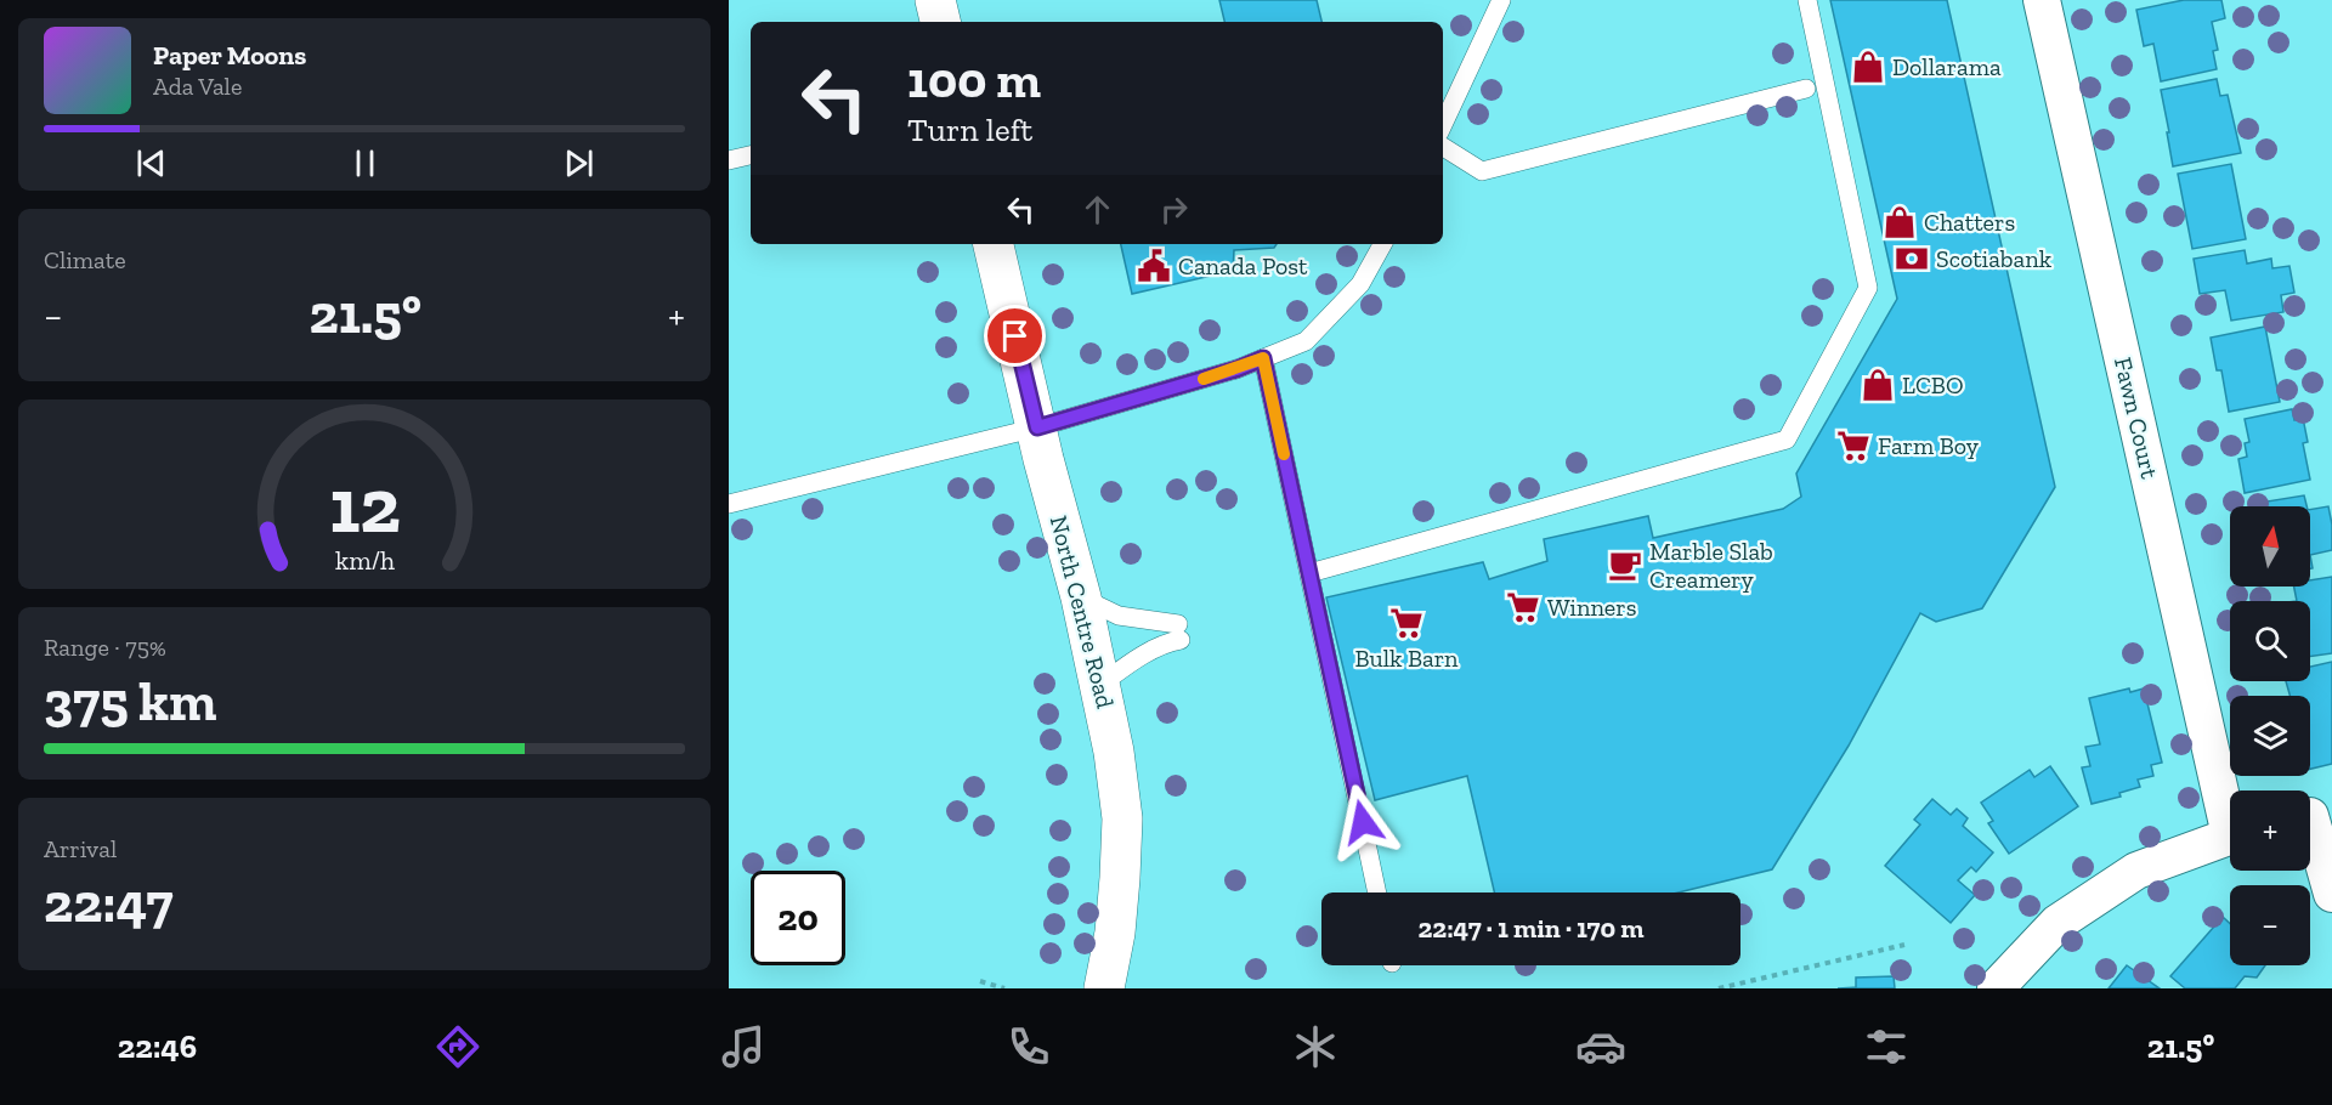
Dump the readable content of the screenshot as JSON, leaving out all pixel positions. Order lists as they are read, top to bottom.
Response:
{
  "streets": {
    "street": ["Fawn Court", "North Centre Road"]
  },
  "places": {
    "shop": ["Dollarama", "Chatters", "LCBO"],
    "bank": ["Scotiabank"],
    "public building": ["Canada Post"],
    "supermarket": ["Farm Boy", "Winners", "Bulk Barn"],
    "cafe": ["Marble Slab Creamery"]
  },
  "north": "top",
  "page": {
    "turn": ["100 m", "Turn left"],
    "song": ["Paper Moons", "Ada Vale"],
    "tile": [
      "Climate",
      ["Range · 75%", "375 km"],
      ["Arrival", "22:47"]
    ],
    "heat": ["−", "21.5°", "+"],
    "map_buttons": ["+", "−"],
    "limit": "20",
    "trip": "22:47 · 1 min · 170 m",
    "tabs": ["22:46", "21.5°"],
    "gauge": ["12", "km/h"]
  }
}
